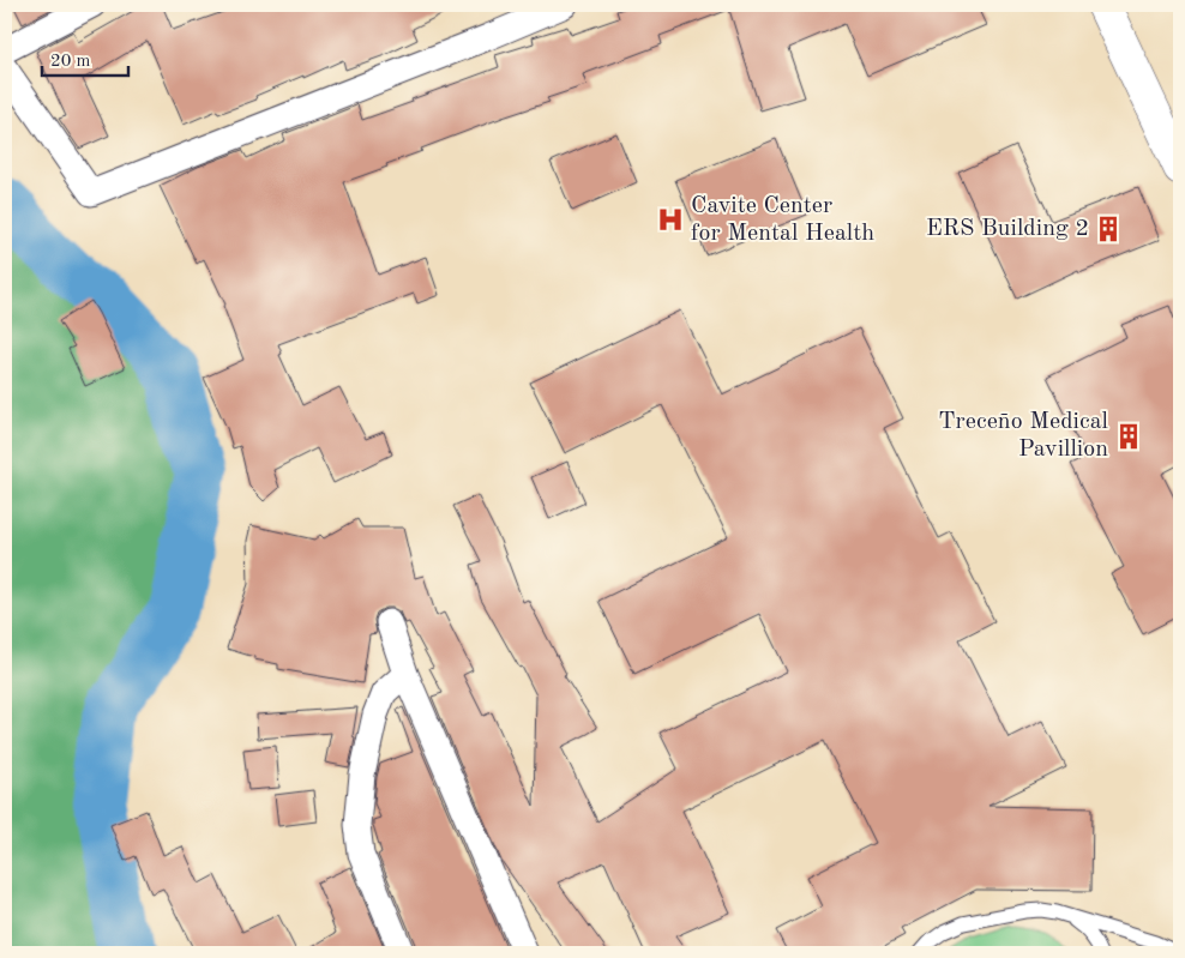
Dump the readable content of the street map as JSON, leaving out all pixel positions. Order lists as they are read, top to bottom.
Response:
{
  "places": {
    "hospital": ["Cavite Center for Mental Health"],
    "building": ["ERS Building 2", "Treceño Medical Pavillion"]
  },
  "scale_bar": "20 m"
}
